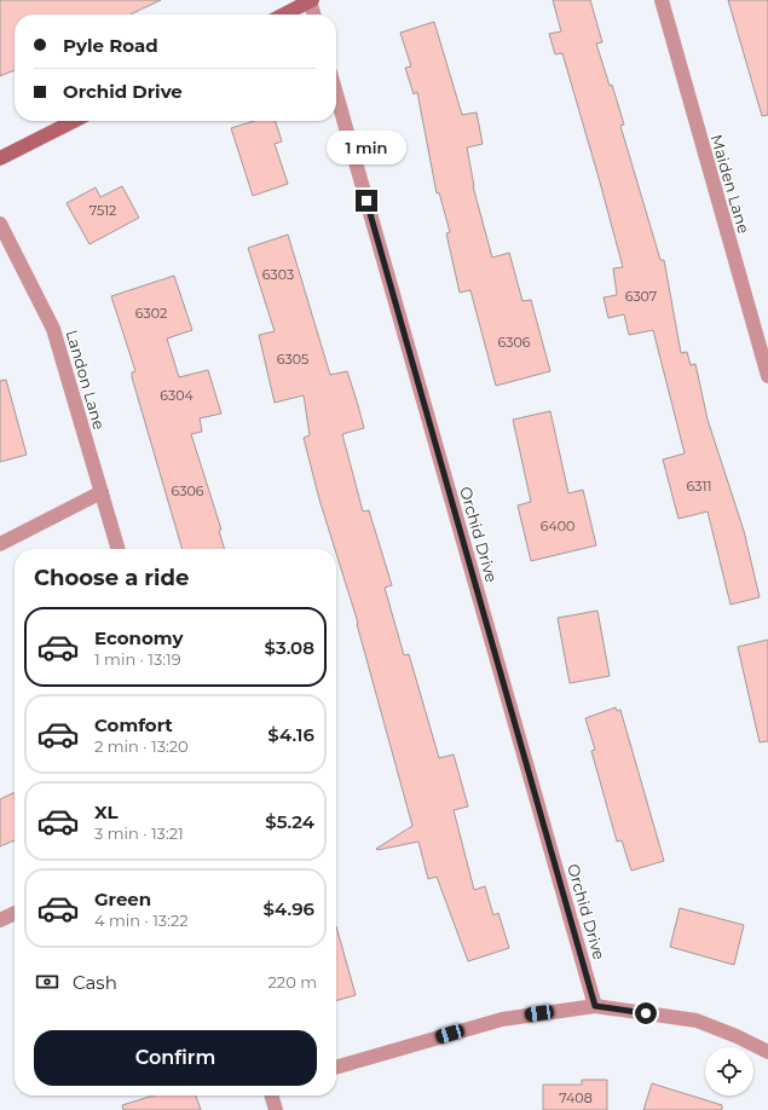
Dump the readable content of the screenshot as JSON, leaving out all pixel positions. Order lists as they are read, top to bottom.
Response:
{
  "streets": {
    "street": ["Maiden Lane", "Landon Lane", "Orchid Drive"]
  },
  "house_numbers": [
    "7512",
    "6303",
    "6307",
    "6302",
    "6306",
    "6305",
    "6304",
    "6311",
    "6306",
    "6400",
    "7408"
  ],
  "page": {
    "banner": ["Pyle Road", "Orchid Drive"],
    "bubble": "1 min",
    "heading": "Choose a ride",
    "list": [
      {
        "name": "Economy",
        "note": "1 min · 13:19",
        "value": "$3.08"
      },
      {
        "name": "Comfort",
        "note": "2 min · 13:20",
        "value": "$4.16"
      },
      {
        "name": "XL",
        "note": "3 min · 13:21",
        "value": "$5.24"
      },
      {
        "name": "Green",
        "note": "4 min · 13:22",
        "value": "$4.96"
      }
    ],
    "pay": ["Cash", "220 m"],
    "buttons": "Confirm"
  }
}
